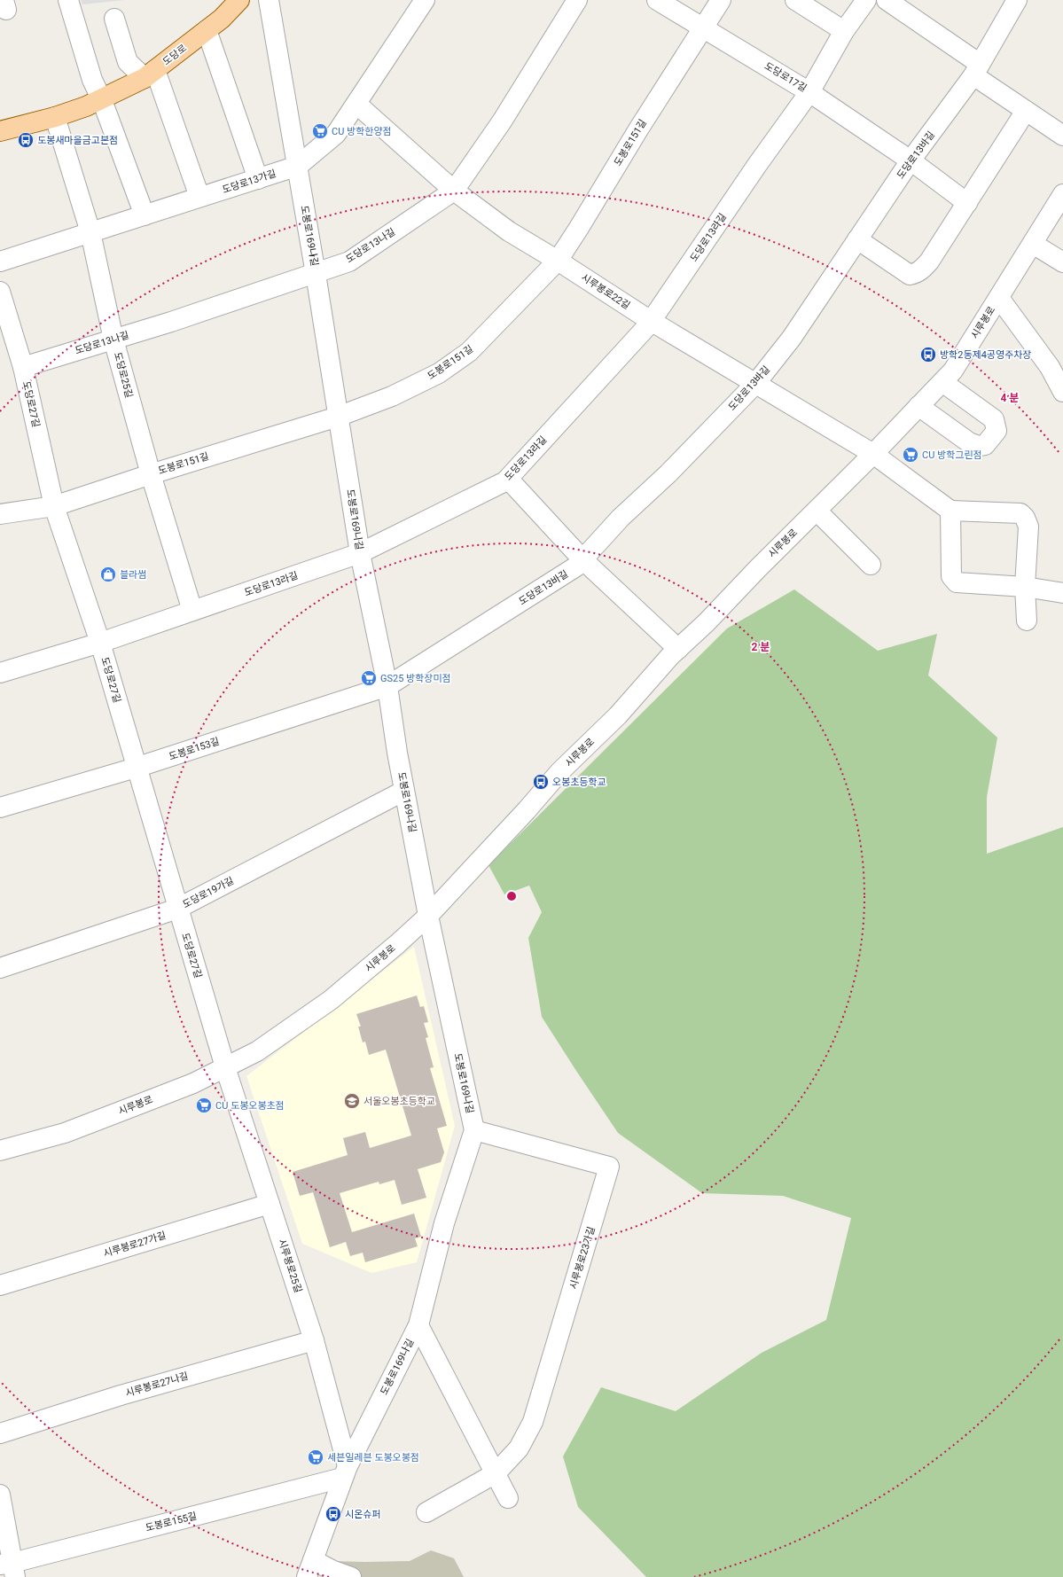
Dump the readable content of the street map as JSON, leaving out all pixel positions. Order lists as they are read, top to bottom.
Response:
{
  "streets": {
    "main road": ["도당로"],
    "street": [
      "도당로17길",
      "도봉로151길",
      "도당로13바길",
      "도당로13가길",
      "도봉로169나길",
      "도당로13라길",
      "도당로13나길",
      "시루봉로22길",
      "시루봉로",
      "도당로25길",
      "도당로27길",
      "도봉로153길",
      "도당로19가길",
      "시루봉로27가길",
      "시루봉로23가길",
      "시루봉로25길",
      "시루봉로27나길",
      "도봉로155길"
    ]
  },
  "crossings": [
    ["도당로", "도당로25길"],
    ["도당로17길", "도봉로151길"],
    ["도당로17길", "도당로13바길"],
    ["도당로17길", "도당로13라길"],
    ["도봉로151길", "도봉로169나길"],
    ["도봉로151길", "시루봉로22길"],
    ["도봉로151길", "도당로25길"],
    ["도봉로151길", "도당로27길"],
    ["도당로13바길", "도봉로169나길"],
    ["도당로13바길", "시루봉로22길"],
    ["도당로13바길", "도봉로153길"],
    ["도당로13가길", "도봉로169나길"],
    ["도당로13가길", "시루봉로22길"],
    ["도당로13가길", "도당로25길"],
    ["도봉로169나길", "도당로13라길"],
    ["도봉로169나길", "도당로13나길"],
    ["도봉로169나길", "시루봉로"],
    ["도봉로169나길", "도봉로153길"],
    ["도봉로169나길", "도당로19가길"],
    ["도봉로169나길", "시루봉로23가길"],
    ["도봉로169나길", "시루봉로25길"],
    ["도봉로169나길", "도봉로155길"],
    ["도당로13라길", "시루봉로22길"],
    ["도당로13라길", "도당로25길"],
    ["도당로13라길", "도당로27길"],
    ["도당로13나길", "시루봉로22길"],
    ["도당로13나길", "도당로25길"],
    ["도당로13나길", "도당로27길"],
    ["시루봉로22길", "시루봉로"],
    ["시루봉로", "도당로27길"],
    ["시루봉로", "시루봉로25길"],
    ["도당로27길", "도봉로153길"],
    ["도당로27길", "도당로19가길"],
    ["도당로27길", "시루봉로25길"],
    ["시루봉로27가길", "시루봉로25길"],
    ["시루봉로25길", "시루봉로27나길"],
    ["시루봉로25길", "도봉로155길"]
  ],
  "places": {
    "supermarket": [
      "CU 방학한양점",
      "CU 방학그린점",
      "GS25 방학장미점",
      "CU 도봉오봉초점",
      "세븐일레븐 도봉오봉점"
    ],
    "bus stop": [
      "도봉새마을금고본점",
      "방학2동제4공영주차장",
      "오봉초등학교",
      "시온슈퍼"
    ],
    "shop": ["블라썸"],
    "school or university": ["서울오봉초등학교"]
  },
  "rings": ["4 분", "2 분"]
}
